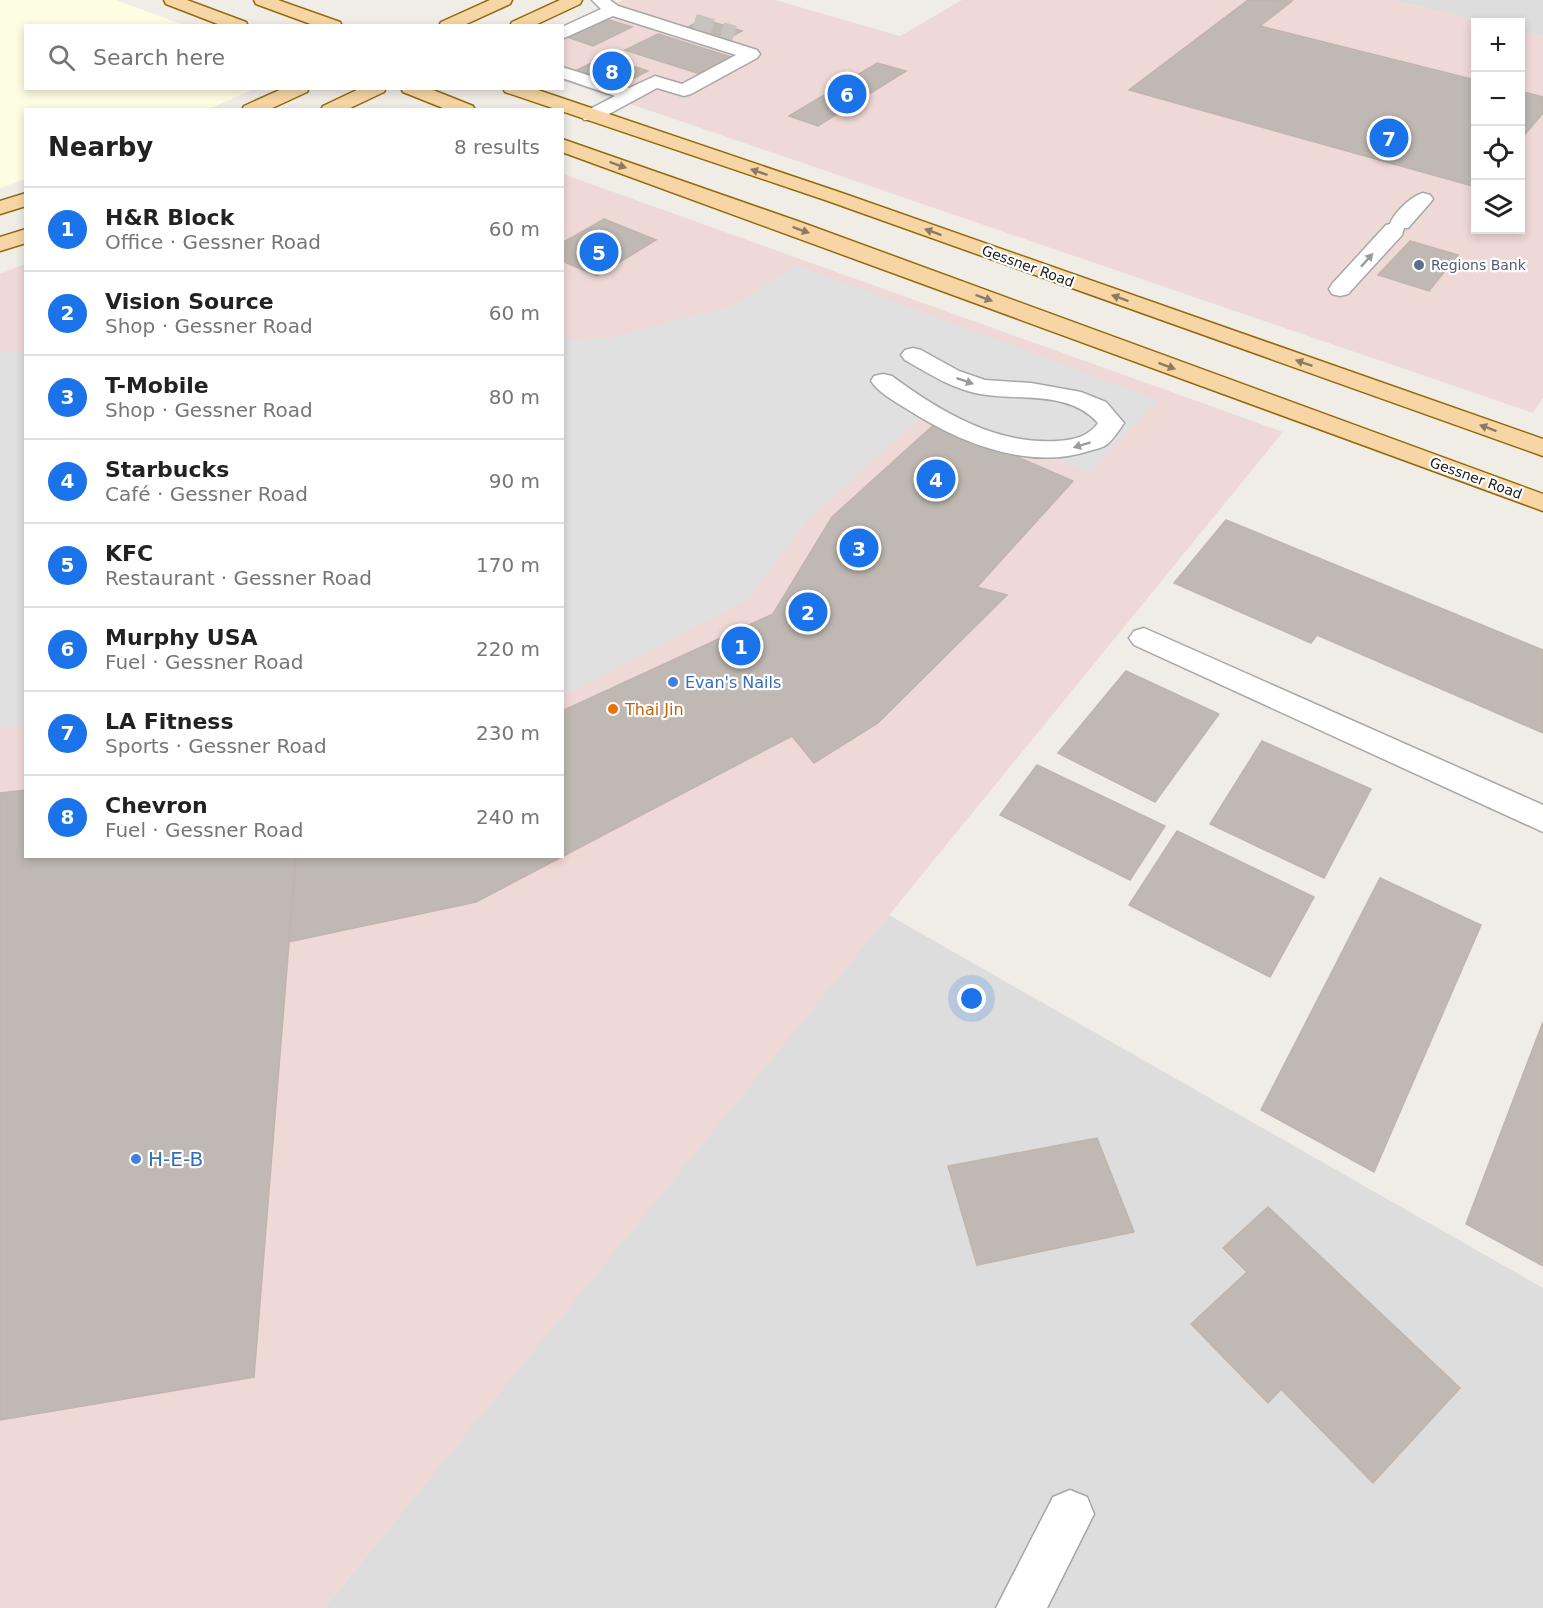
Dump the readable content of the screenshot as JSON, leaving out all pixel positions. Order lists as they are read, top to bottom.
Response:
{
  "streets": {
    "main road": ["Gessner Road"]
  },
  "places": [
    "Regions Bank",
    "Evan's Nails",
    "Thai Jin",
    "H-E-B"
  ],
  "page": {
    "map_buttons": ["+", "−"],
    "search": "Search here",
    "pins": [
      "8",
      "6",
      "7",
      "5",
      "4",
      "3",
      "2",
      "1"
    ],
    "heading": ["Nearby", "8 results"],
    "list": [
      {
        "mark": "1",
        "name": "H&R Block",
        "note": "Office · Gessner Road",
        "value": "60 m"
      },
      {
        "mark": "2",
        "name": "Vision Source",
        "note": "Shop · Gessner Road",
        "value": "60 m"
      },
      {
        "mark": "3",
        "name": "T-Mobile",
        "note": "Shop · Gessner Road",
        "value": "80 m"
      },
      {
        "mark": "4",
        "name": "Starbucks",
        "note": "Café · Gessner Road",
        "value": "90 m"
      },
      {
        "mark": "5",
        "name": "KFC",
        "note": "Restaurant · Gessner Road",
        "value": "170 m"
      },
      {
        "mark": "6",
        "name": "Murphy USA",
        "note": "Fuel · Gessner Road",
        "value": "220 m"
      },
      {
        "mark": "7",
        "name": "LA Fitness",
        "note": "Sports · Gessner Road",
        "value": "230 m"
      },
      {
        "mark": "8",
        "name": "Chevron",
        "note": "Fuel · Gessner Road",
        "value": "240 m"
      }
    ]
  }
}
